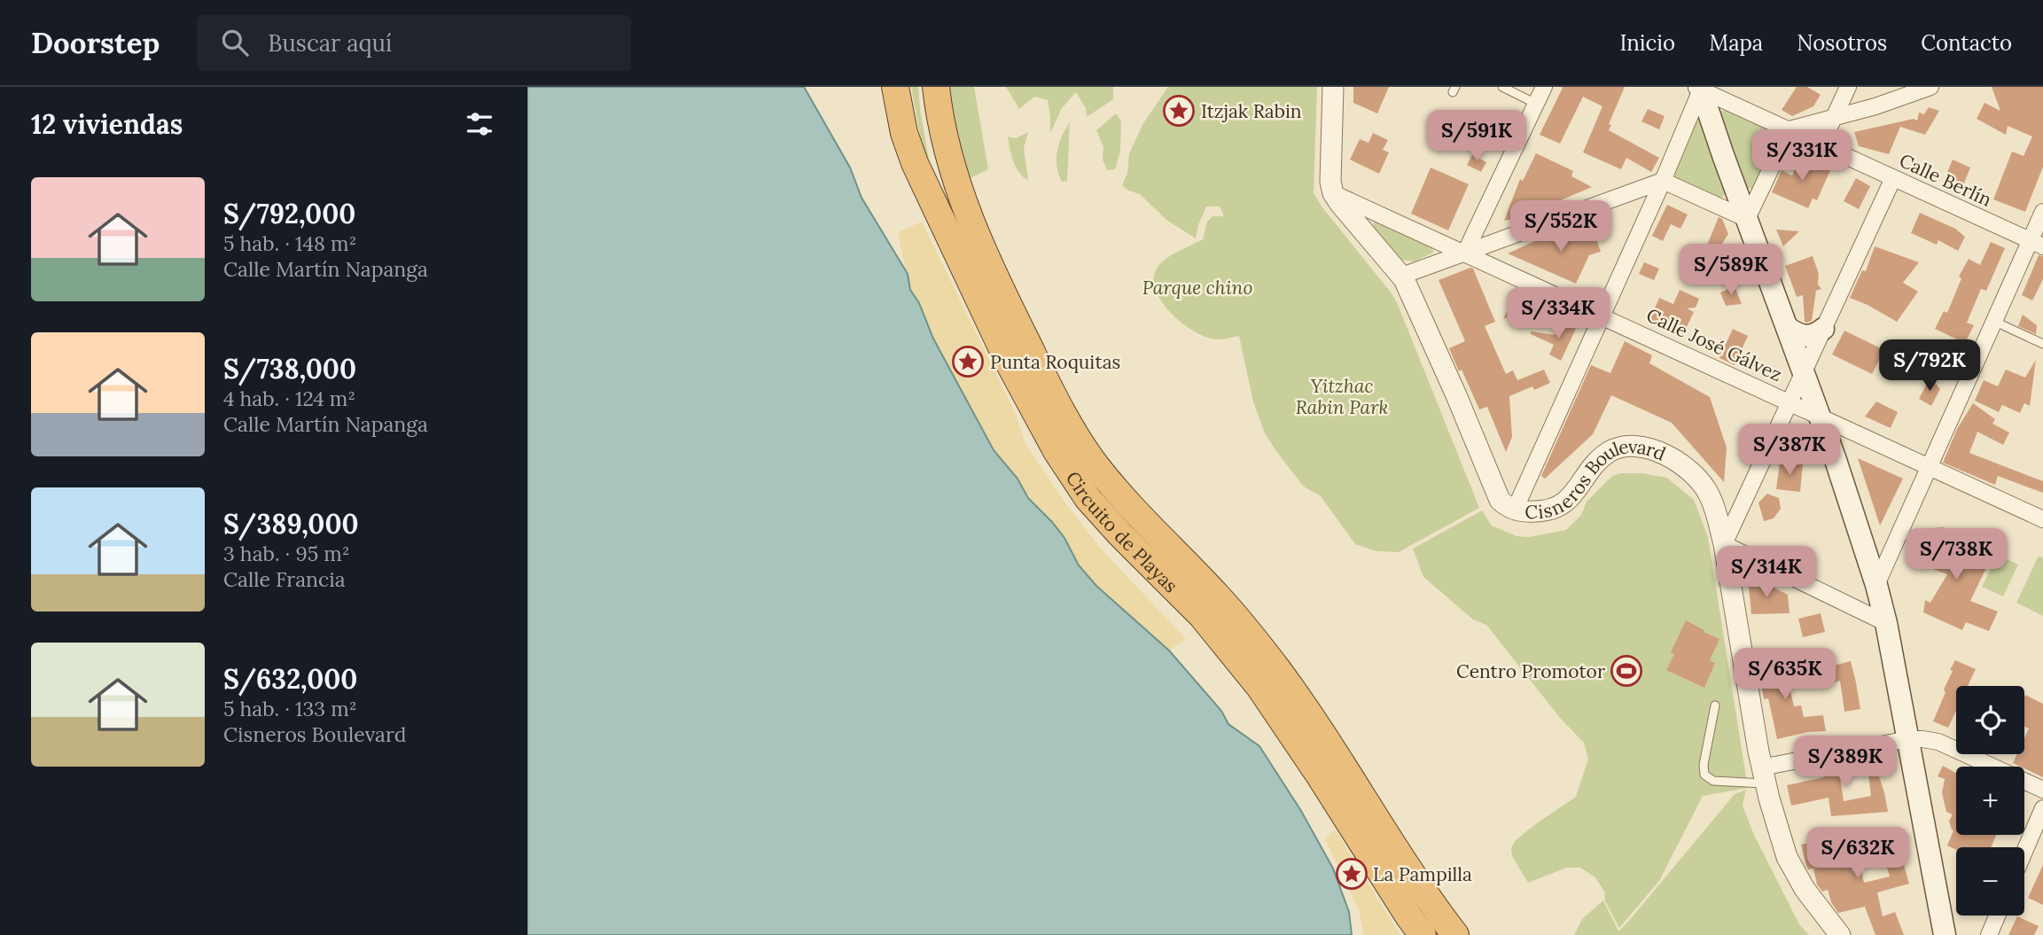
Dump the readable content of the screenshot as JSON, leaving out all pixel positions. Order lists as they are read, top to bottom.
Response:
{
  "streets": {
    "highway": ["Circuito de Playas"],
    "street": ["Calle Berlín", "Calle José Gálvez", "Cisneros Boulevard"]
  },
  "crossings": [
    ["Calle José Gálvez", "Cisneros Boulevard"]
  ],
  "parks": ["Parque chino", "Yitzhac Rabin Park"],
  "places": {
    "place": ["Itzjak Rabin", "Punta Roquitas", "La Pampilla"],
    "sports": ["Centro Promotor"]
  },
  "page": {
    "header": "Doorstep",
    "search": "Buscar aquí",
    "nav": [
      "Inicio",
      "Mapa",
      "Nosotros",
      "Contacto"
    ],
    "heading": "12 viviendas",
    "price": [
      "S/591K",
      "S/331K",
      "S/552K",
      "S/589K",
      "S/334K",
      "S/792K",
      "S/387K",
      "S/738K",
      "S/314K",
      "S/635K",
      "S/389K",
      "S/632K"
    ],
    "list": [
      {
        "name": "S/792,000",
        "note": "5 hab. · 148 m² · Calle Martín Napanga"
      },
      {
        "name": "S/738,000",
        "note": "4 hab. · 124 m² · Calle Martín Napanga"
      },
      {
        "name": "S/389,000",
        "note": "3 hab. · 95 m² · Calle Francia"
      },
      {
        "name": "S/632,000",
        "note": "5 hab. · 133 m² · Cisneros Boulevard"
      }
    ],
    "map_buttons": ["+", "−"]
  }
}
